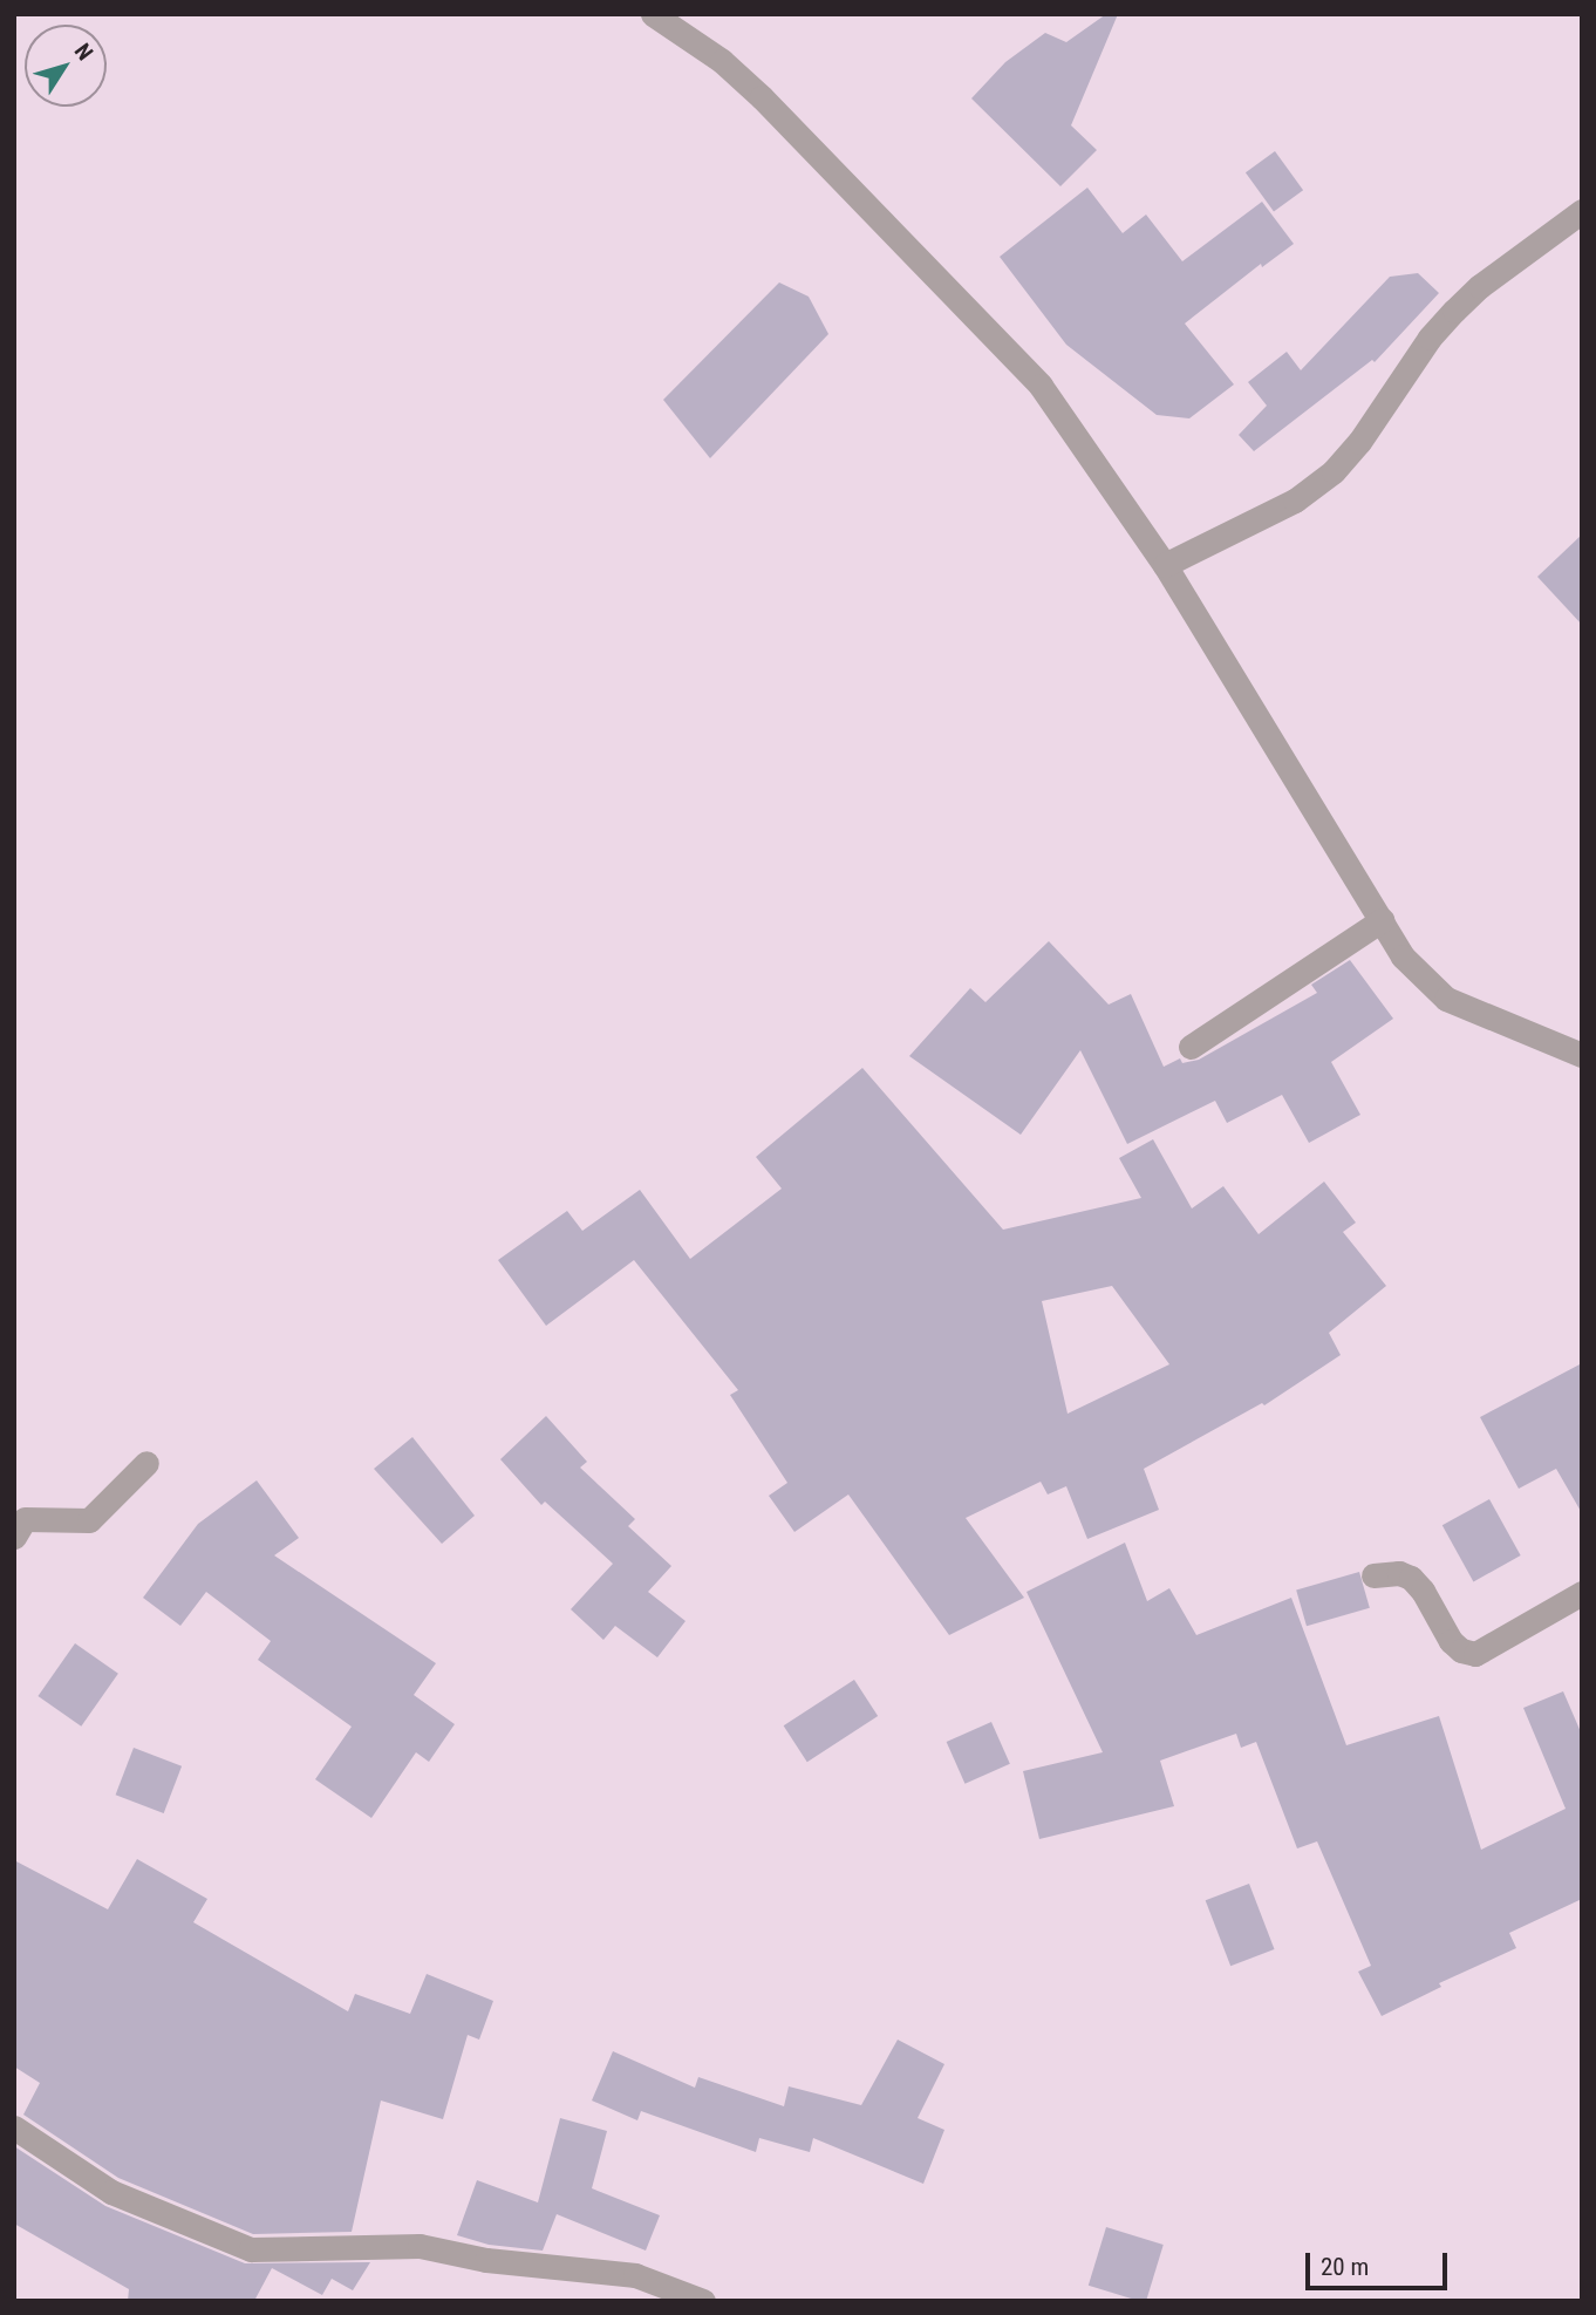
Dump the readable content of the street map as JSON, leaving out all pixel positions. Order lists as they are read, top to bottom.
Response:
{
  "scale_bar": "20 m",
  "north": "top right"
}
